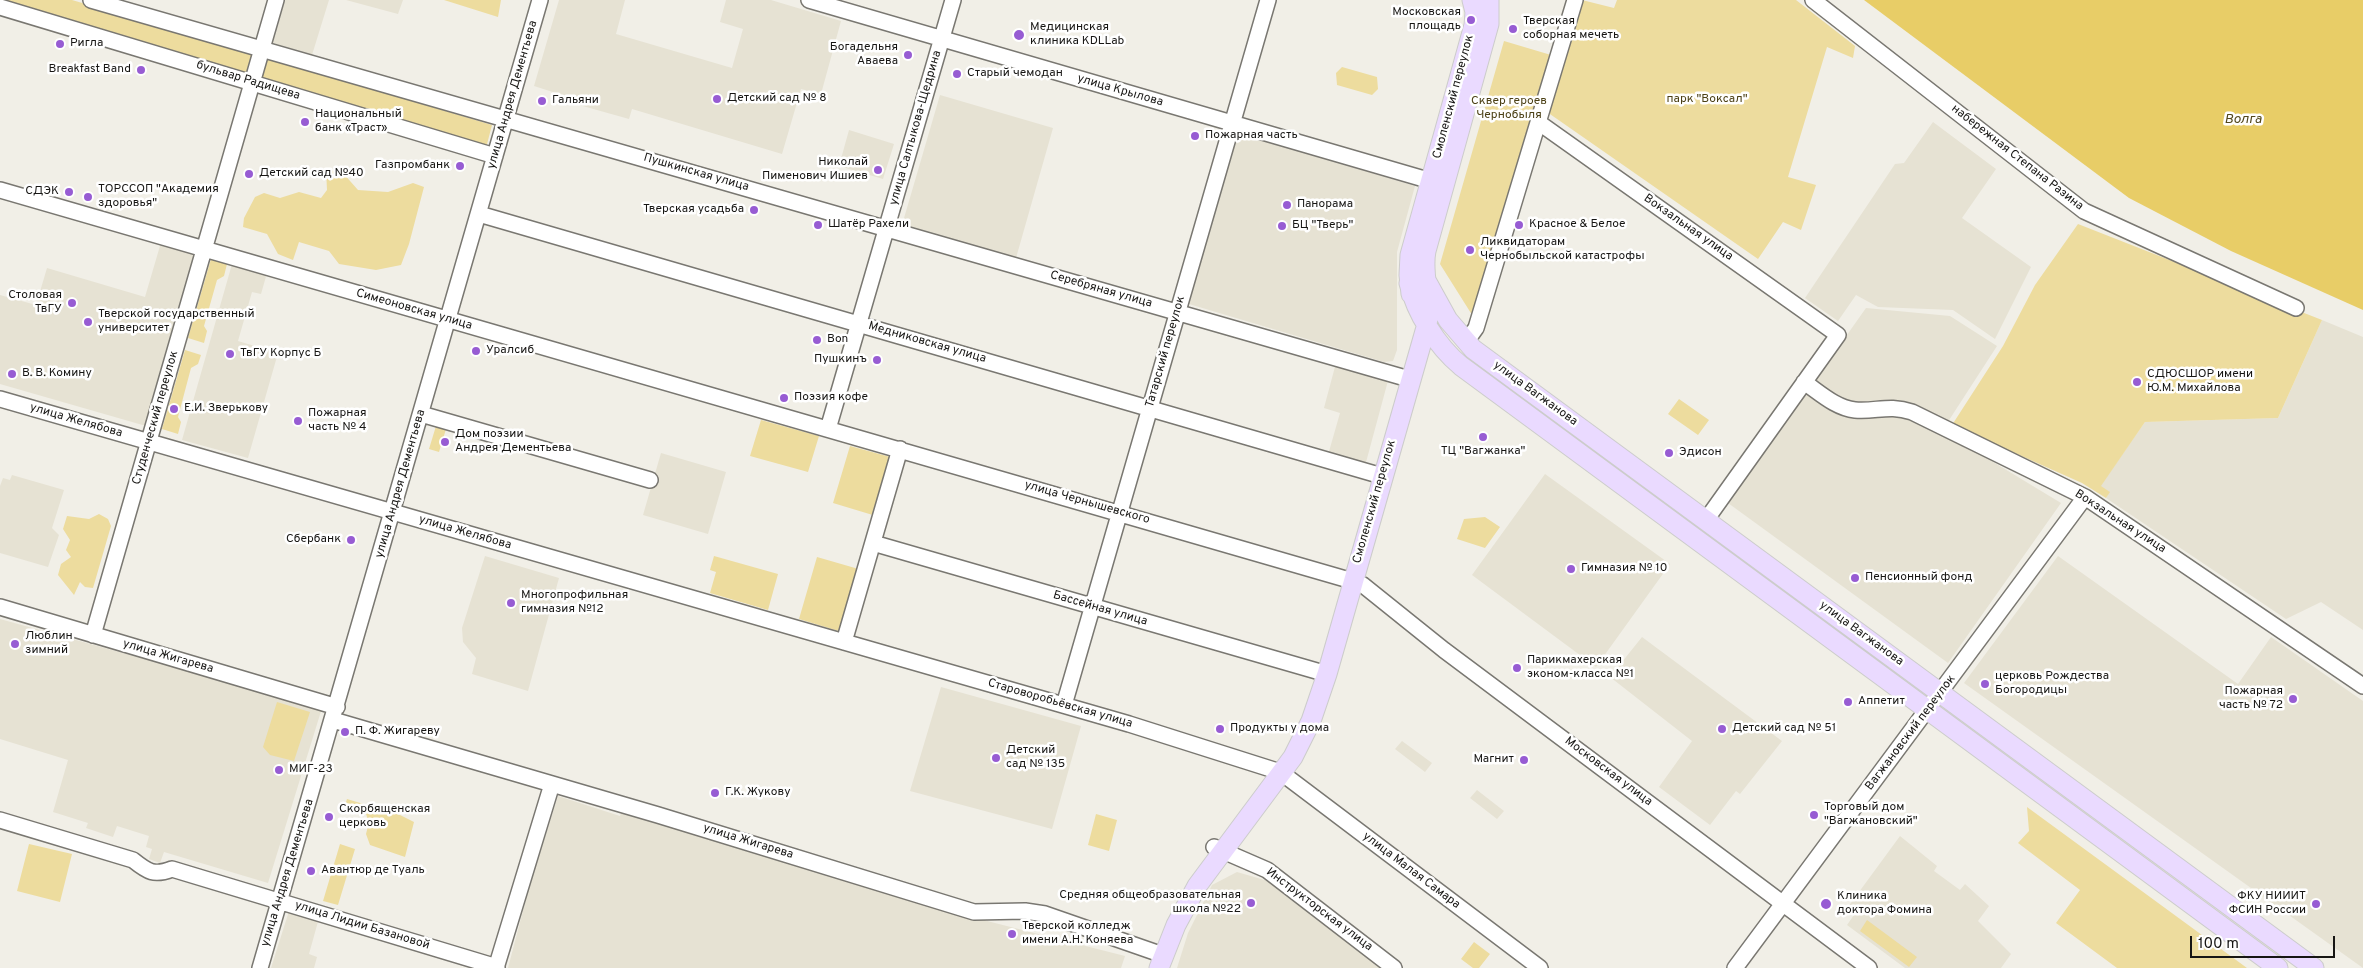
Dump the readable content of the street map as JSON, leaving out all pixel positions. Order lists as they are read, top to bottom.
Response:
{
  "streets": {
    "main road": ["Смоленский переулок", "улица Вагжанова"],
    "street": [
      "бульвар Радищева",
      "улица Крылова",
      "улица Андрея Дементьева",
      "улица Салтыкова-Щедрина",
      "набережная Степана Разина",
      "Пушкинская улица",
      "Вокзальная улица",
      "Серебряная улица",
      "Симеоновская улица",
      "Медниковская улица",
      "Татарский переулок",
      "Студенческий переулок",
      "улица Желябова",
      "улица Чернышевского",
      "Бассейная улица",
      "улица Жигарева",
      "Староворобьёвская улица",
      "Вагжановский переулок",
      "Московская улица",
      "улица Малая Самара",
      "Инструкторская улица",
      "улица Лидии Базановой"
    ]
  },
  "crossings": [
    ["бульвар Радищева", "улица Андрея Дементьева"],
    ["бульвар Радищева", "Студенческий переулок"],
    ["улица Крылова", "Смоленский переулок"],
    ["улица Крылова", "улица Салтыкова-Щедрина"],
    ["улица Крылова", "Татарский переулок"],
    ["улица Андрея Дементьева", "Пушкинская улица"],
    ["улица Андрея Дементьева", "Симеоновская улица"],
    ["улица Андрея Дементьева", "Медниковская улица"],
    ["улица Андрея Дементьева", "улица Желябова"],
    ["улица Андрея Дементьева", "улица Жигарева"],
    ["улица Андрея Дементьева", "улица Лидии Базановой"],
    ["Смоленский переулок", "Серебряная улица"],
    ["Смоленский переулок", "Медниковская улица"],
    ["Смоленский переулок", "улица Вагжанова"],
    ["Смоленский переулок", "улица Чернышевского"],
    ["Смоленский переулок", "Бассейная улица"],
    ["Смоленский переулок", "улица Жигарева"],
    ["Смоленский переулок", "Староворобьёвская улица"],
    ["Смоленский переулок", "Московская улица"],
    ["Смоленский переулок", "улица Малая Самара"],
    ["Смоленский переулок", "Инструкторская улица"],
    ["улица Салтыкова-Щедрина", "Пушкинская улица"],
    ["улица Салтыкова-Щедрина", "Серебряная улица"],
    ["улица Салтыкова-Щедрина", "Симеоновская улица"],
    ["улица Салтыкова-Щедрина", "Медниковская улица"],
    ["улица Салтыкова-Щедрина", "улица Чернышевского"],
    ["Пушкинская улица", "Серебряная улица"],
    ["Вокзальная улица", "Вагжановский переулок"],
    ["Серебряная улица", "Татарский переулок"],
    ["Симеоновская улица", "Студенческий переулок"],
    ["Симеоновская улица", "улица Чернышевского"],
    ["Медниковская улица", "Татарский переулок"],
    ["Татарский переулок", "улица Чернышевского"],
    ["Татарский переулок", "Бассейная улица"],
    ["Татарский переулок", "Староворобьёвская улица"],
    ["улица Вагжанова", "Вагжановский переулок"],
    ["Студенческий переулок", "улица Желябова"],
    ["Студенческий переулок", "улица Жигарева"],
    ["улица Желябова", "Староворобьёвская улица"],
    ["улица Чернышевского", "Московская улица"],
    ["Староворобьёвская улица", "улица Малая Самара"],
    ["Вагжановский переулок", "Московская улица"]
  ],
  "water": ["Волга"],
  "parks": ["парк \"Воксал\"", "Сквер героев Чернобыля"],
  "places": [
    "Московская площадь",
    "Тверская соборная мечеть",
    "Медицинская клиника KDLLab",
    "Ригла",
    "Богадельня Аваева",
    "Breakfast Band",
    "Старый чемодан",
    "Детский сад № 8",
    "Гальяни",
    "Национальный банк «Траст»",
    "Пожарная часть",
    "Газпромбанк",
    "Николай Пименович Ишиев",
    "Детский сад №40",
    "СДЭК",
    "ТОРССОП \"Академия здоровья\"",
    "Панорама",
    "Тверская усадьба",
    "Шатёр Рахели",
    "Красное & Белое",
    "БЦ \"Тверь\"",
    "Ликвидаторам Чернобыльской катастрофы",
    "Столовая ТвГУ",
    "Тверской государственный университет",
    "Bon",
    "Уралсиб",
    "ТвГУ Корпус Б",
    "Пушкинъ",
    "В. В. Комину",
    "СДЮСШОР имени Ю.М. Михайлова",
    "Поэзия кофе",
    "Е.И. Зверькову",
    "Пожарная часть № 4",
    "ТЦ \"Вагжанка\"",
    "Дом поэзии Андрея Дементьева",
    "Эдисон",
    "Сбербанк",
    "Гимназия № 10",
    "Пенсионный фонд",
    "Многопрофильная гимназия №12",
    "Люблин зимний",
    "Парикмахерская эконом-класса №1",
    "церковь Рождества Богородицы",
    "Пожарная часть № 72",
    "Аппетит",
    "Продукты у дома",
    "Детский сад № 51",
    "П. Ф. Жигареву",
    "Детский сад № 135",
    "Магнит",
    "МИГ-23",
    "Г.К. Жукову",
    "Торговый дом \"Вагжановский\"",
    "Скорбященская церковь",
    "Авантюр де Туаль",
    "Средняя общеобразовательная школа №22",
    "Клиника доктора Фомина",
    "ФКУ НИИИТ ФСИН России",
    "Тверской колледж имени А.Н. Коняева"
  ],
  "scale_bar": "100 m"
}
